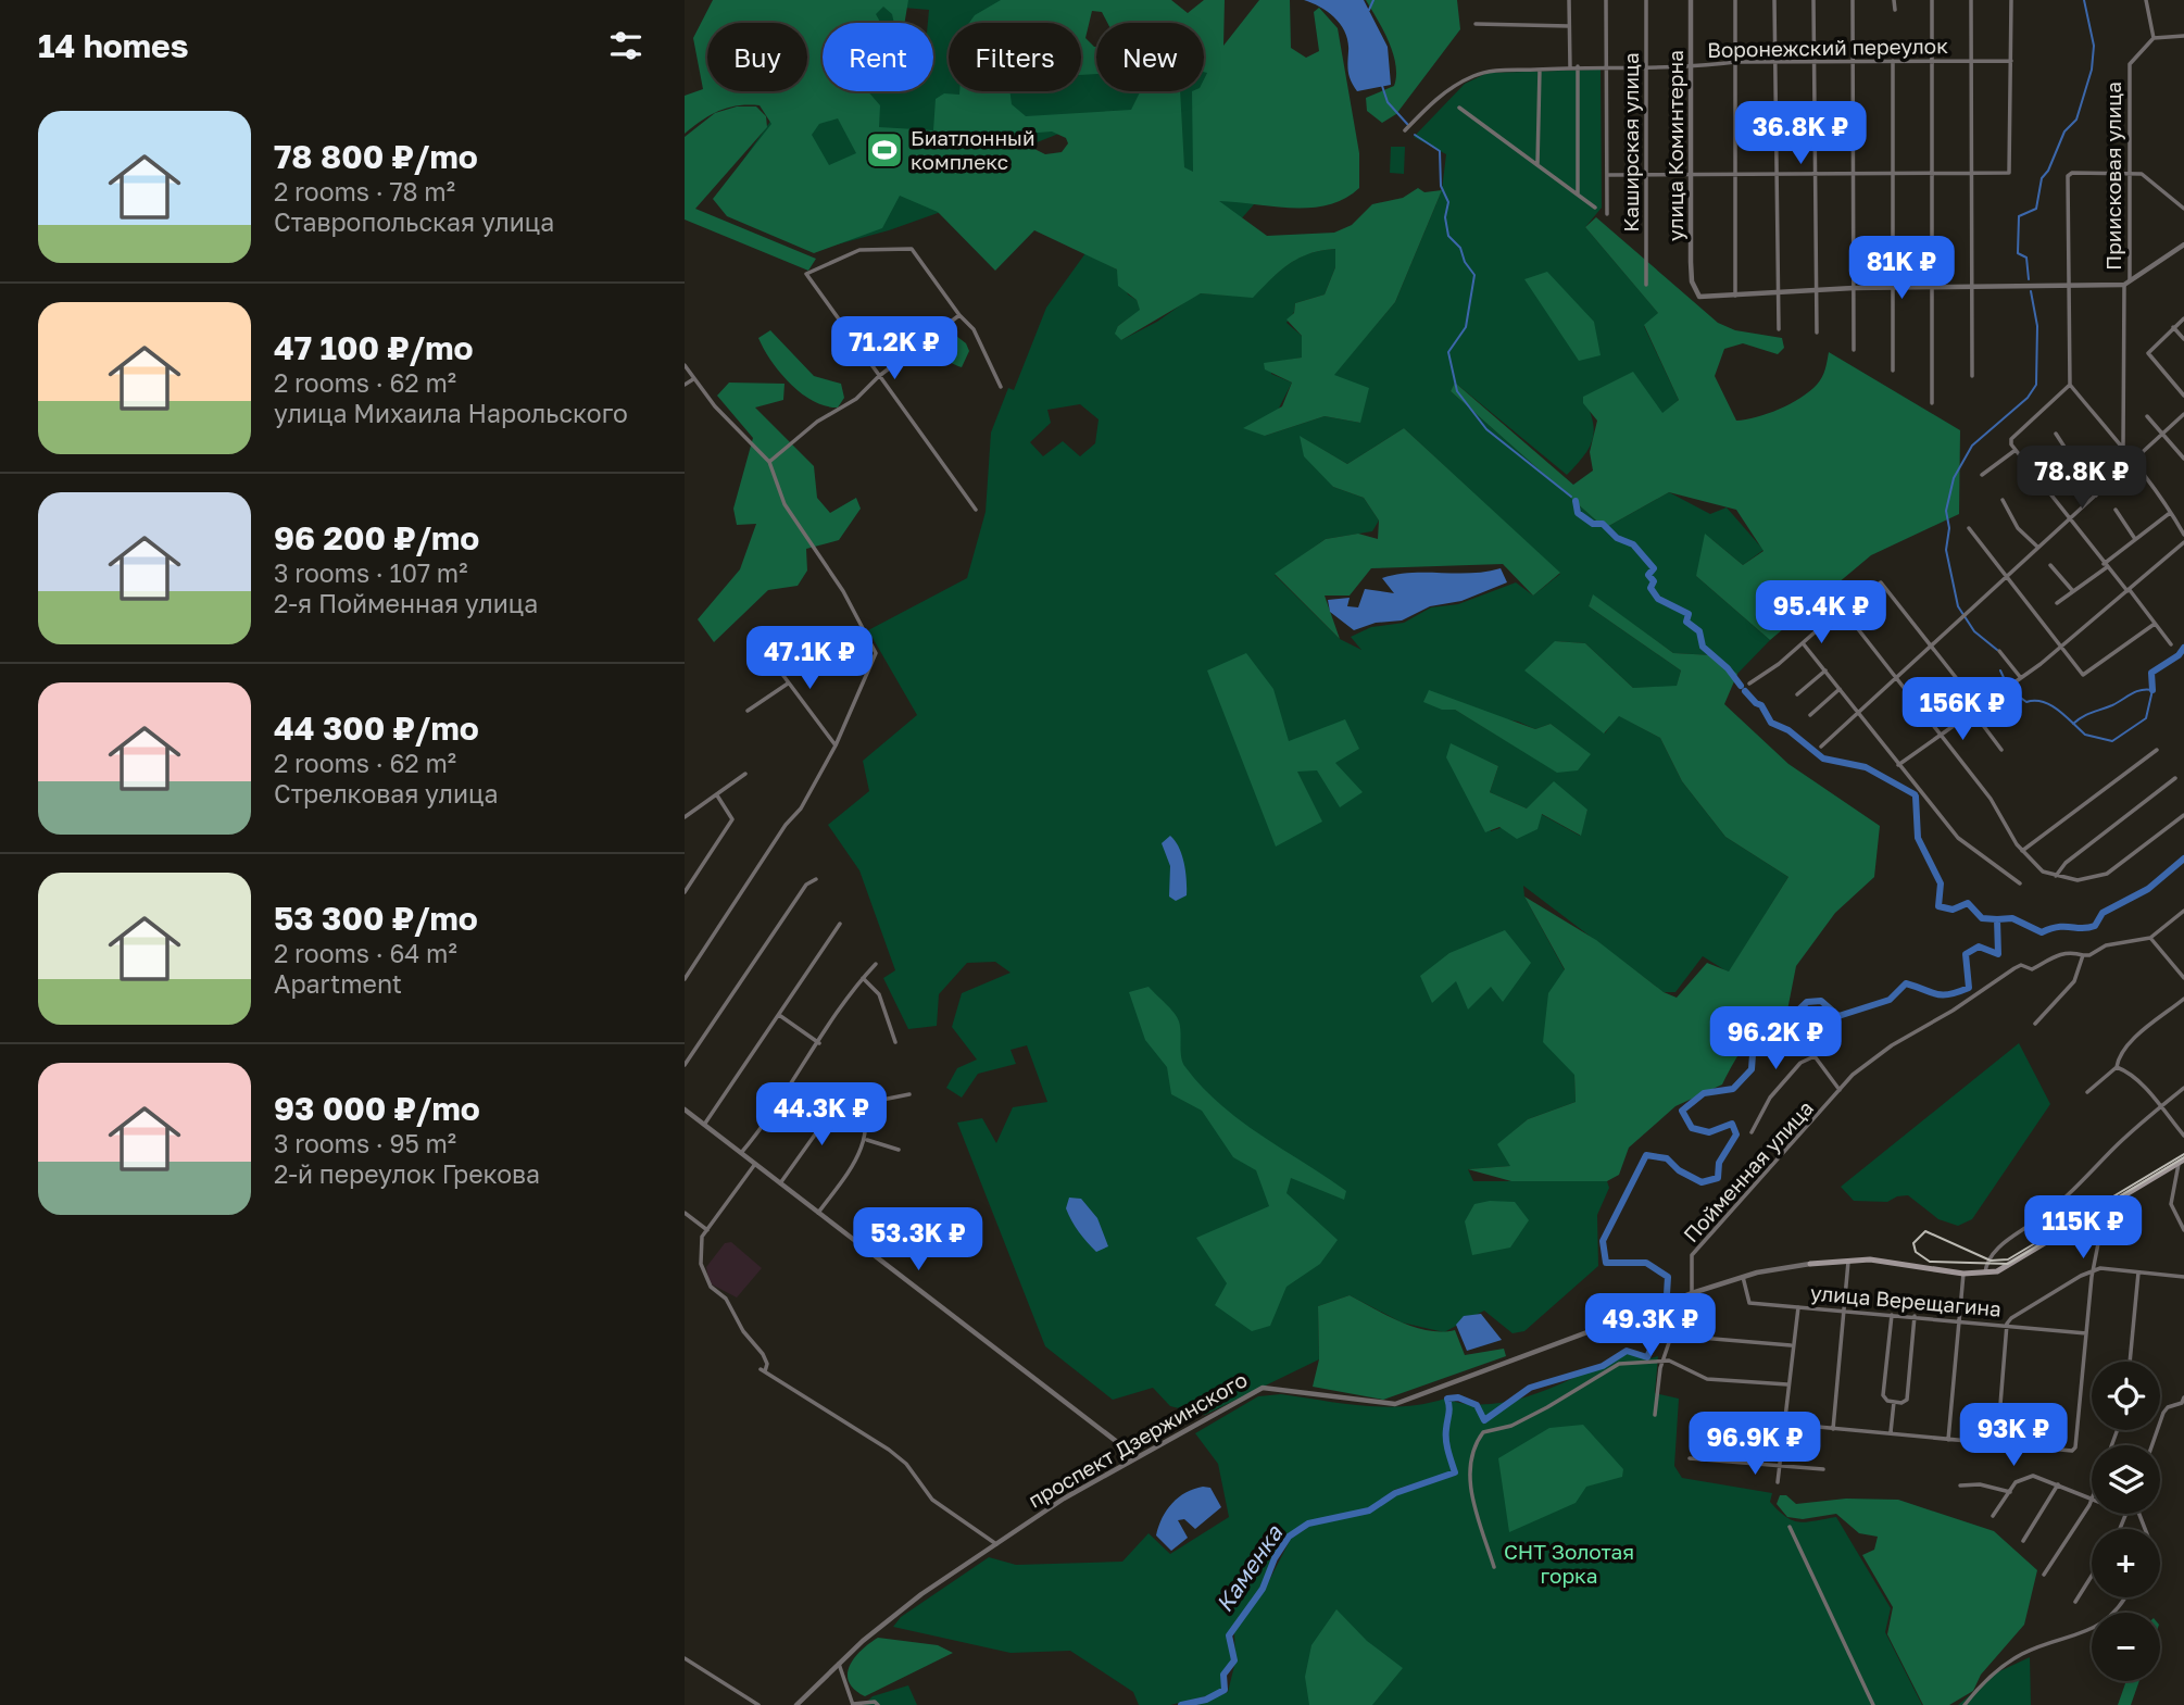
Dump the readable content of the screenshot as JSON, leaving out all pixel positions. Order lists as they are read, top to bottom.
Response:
{
  "streets": {
    "main road": ["проспект Дзержинского"],
    "street": [
      "Воронежский переулок",
      "Каширская улица",
      "улица Коминтерна",
      "Приисковая улица",
      "Пойменная улица",
      "улица Верещагина"
    ]
  },
  "crossings": [
    ["Воронежский переулок", "Каширская улица"],
    ["Воронежский переулок", "улица Коминтерна"],
    ["Пойменная улица", "проспект Дзержинского"],
    ["улица Верещагина", "проспект Дзержинского"]
  ],
  "water": ["Каменка"],
  "parks": ["СНТ Золотая горка"],
  "places": {
    "sports": ["Биатлонный комплекс"]
  },
  "page": {
    "heading": "14 homes",
    "chip": [
      "Buy",
      "Rent",
      "Filters",
      "New"
    ],
    "list": [
      {
        "name": "78 800 ₽/mo",
        "note": "2 rooms · 78 m² · Ставропольская улица"
      },
      {
        "name": "47 100 ₽/mo",
        "note": "2 rooms · 62 m² · улица Михаила Нарольского"
      },
      {
        "name": "96 200 ₽/mo",
        "note": "3 rooms · 107 m² · 2-я Пойменная улица"
      },
      {
        "name": "44 300 ₽/mo",
        "note": "2 rooms · 62 m² · Стрелковая улица"
      },
      {
        "name": "53 300 ₽/mo",
        "note": "2 rooms · 64 m² · Apartment"
      },
      {
        "name": "93 000 ₽/mo",
        "note": "3 rooms · 95 m² · 2-й переулок Грекова"
      }
    ],
    "price": [
      "36.8K ₽",
      "81K ₽",
      "71.2K ₽",
      "78.8K ₽",
      "95.4K ₽",
      "47.1K ₽",
      "156K ₽",
      "96.2K ₽",
      "44.3K ₽",
      "115K ₽",
      "53.3K ₽",
      "49.3K ₽",
      "93K ₽",
      "96.9K ₽"
    ],
    "map_buttons": ["+", "−"]
  }
}
